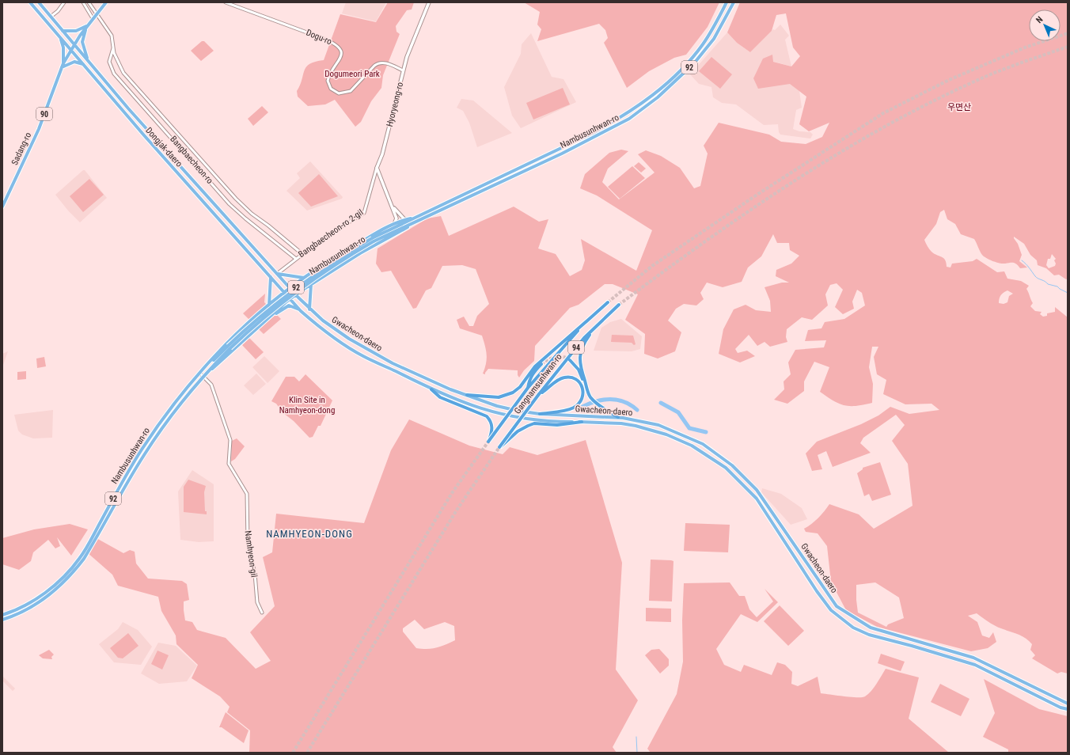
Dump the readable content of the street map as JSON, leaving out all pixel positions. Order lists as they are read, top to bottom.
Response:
{
  "streets": {
    "highway": ["94", "Gangnamsunhwan-ro"],
    "main road": [
      "92",
      "Hyoryeong-ro",
      "90",
      "Nambusunhwan-ro",
      "Dongjak-daero",
      "Sadang-ro",
      "Gwacheon-daero"
    ],
    "street": [
      "Dogu-ro",
      "Bangbaecheon-ro",
      "Bangbaecheon-ro 2-gil",
      "Namhyeon-gil"
    ]
  },
  "crossings": [
    ["Dogu-ro", "Hyoryeong-ro"],
    ["Hyoryeong-ro", "Bangbaecheon-ro 2-gil"],
    ["90", "Dongjak-daero"],
    ["90", "Sadang-ro"],
    ["90", "Bangbaecheon-ro"],
    ["Nambusunhwan-ro", "Dongjak-daero"],
    ["Nambusunhwan-ro", "Gwacheon-daero"],
    ["Nambusunhwan-ro", "Namhyeon-gil"],
    ["Dongjak-daero", "Sadang-ro"],
    ["Dongjak-daero", "Bangbaecheon-ro 2-gil"],
    ["Dongjak-daero", "Gwacheon-daero"],
    ["Bangbaecheon-ro", "Bangbaecheon-ro 2-gil"],
    ["Gwacheon-daero", "Gangnamsunhwan-ro"]
  ],
  "districts": ["NAMHYEON-DONG"],
  "parks": ["Dogumeori Park", "우면산", "Klin Site in Namhyeon-dong"],
  "north": "top left"
}
